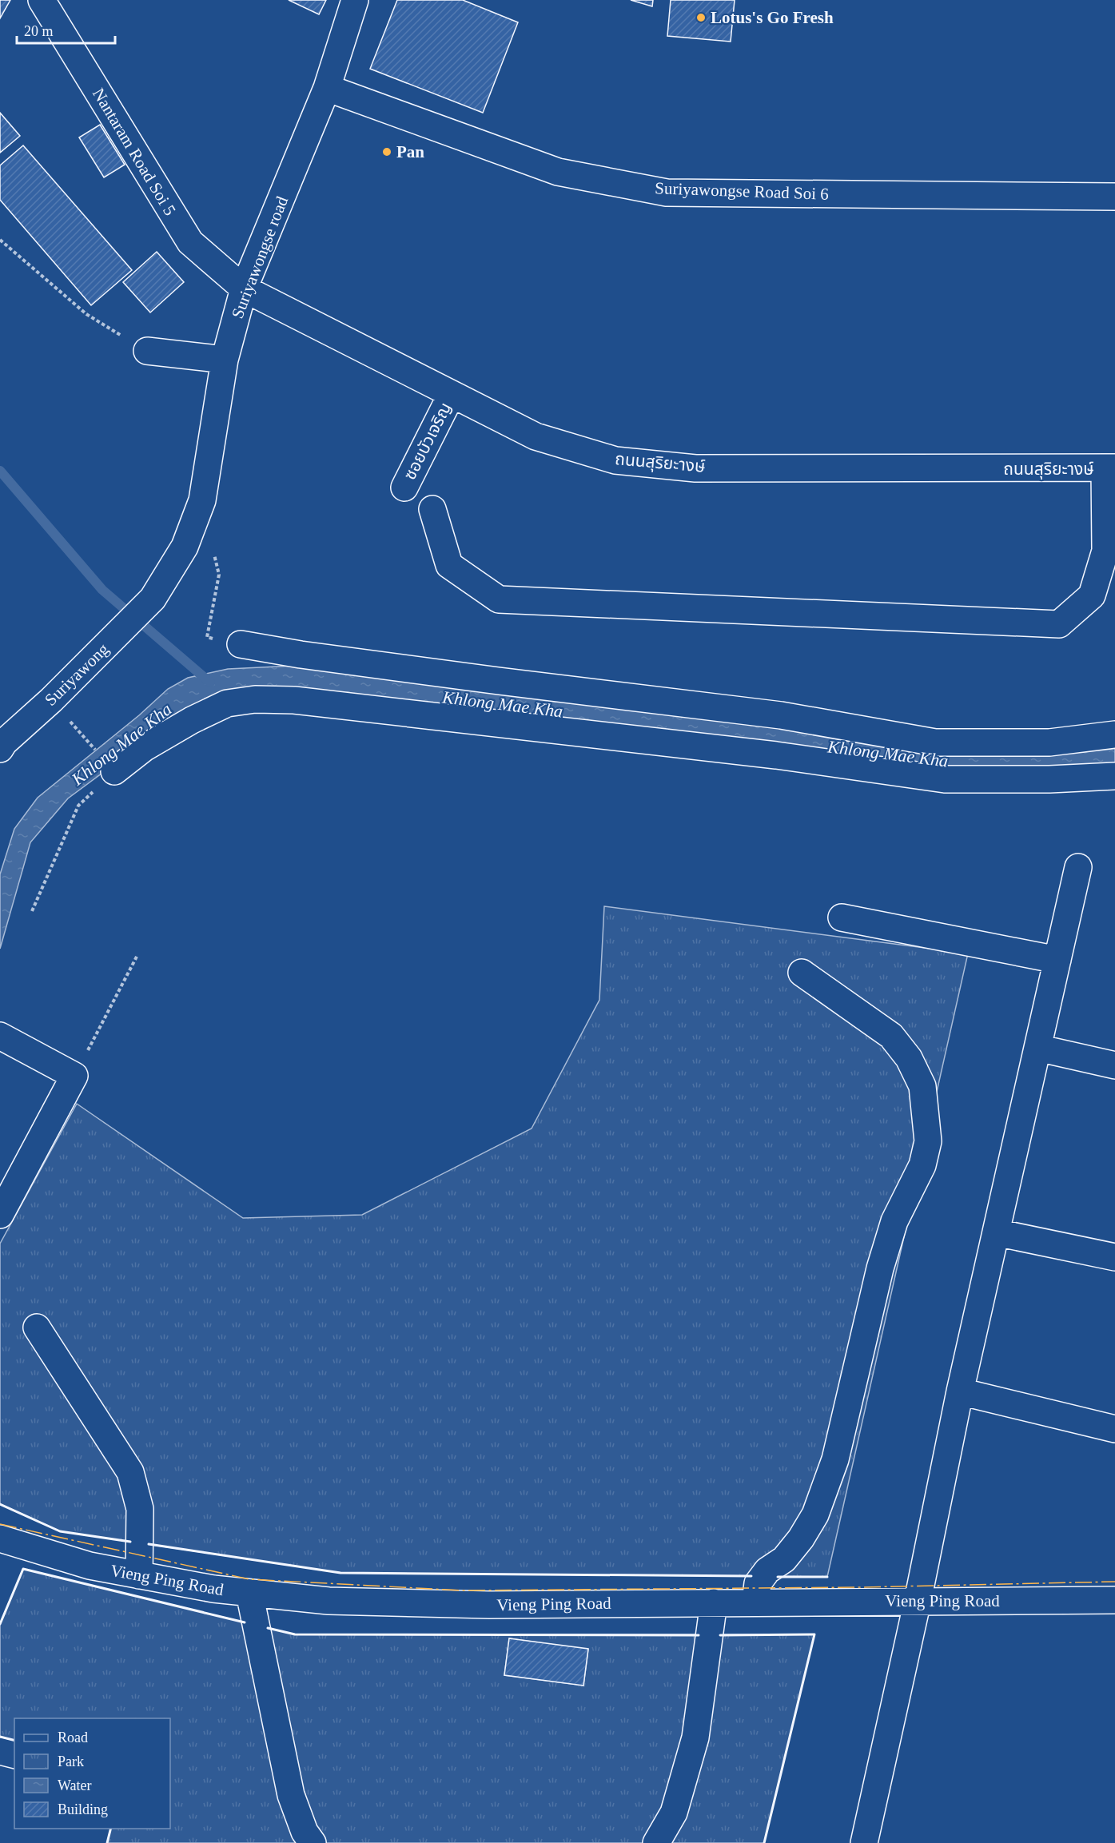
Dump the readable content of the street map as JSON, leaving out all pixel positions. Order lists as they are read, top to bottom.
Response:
{
  "streets": {
    "street": [
      "Nantaram Road Soi 5",
      "Suriyawongse Road Soi 6",
      "Suriyawongse road",
      "ซอยบัวเจริญ",
      "ถนนสุริยะางษ์",
      "Suriyawong",
      "Vieng Ping Road"
    ]
  },
  "crossings": [
    ["Nantaram Road Soi 5", "Suriyawongse road"],
    ["Nantaram Road Soi 5", "ถนนสุริยะางษ์"],
    ["Suriyawongse Road Soi 6", "Suriyawongse road"],
    ["Suriyawongse road", "ถนนสุริยะางษ์"],
    ["Suriyawongse road", "Suriyawong"],
    ["ซอยบัวเจริญ", "ถนนสุริยะางษ์"]
  ],
  "water": ["Khlong Mae Kha"],
  "places": ["Lotus's Go Fresh", "Pan"],
  "legend": [
    "Road",
    "Park",
    "Water",
    "Building"
  ],
  "scale_bar": "20 m"
}
